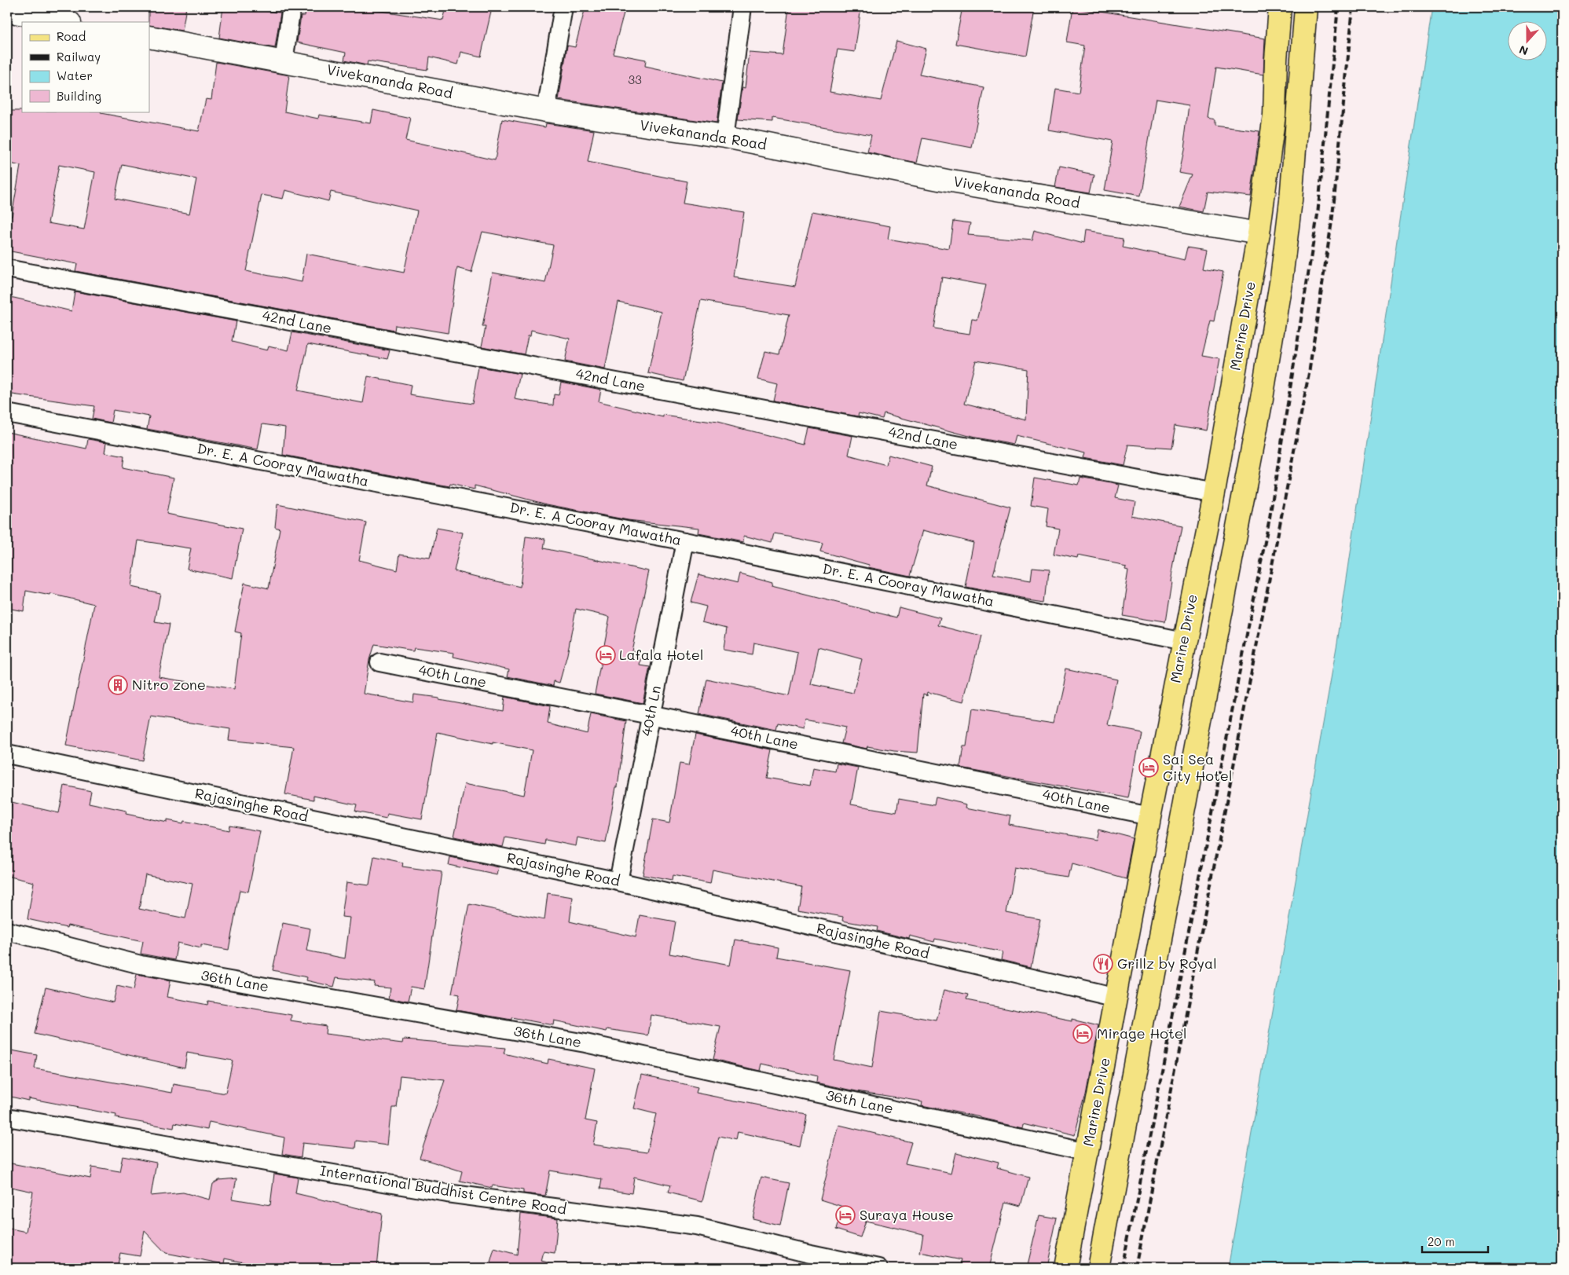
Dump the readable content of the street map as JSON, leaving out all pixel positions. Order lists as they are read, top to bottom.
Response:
{
  "streets": {
    "main road": ["Marine Drive"],
    "street": [
      "Vivekananda Road",
      "42nd Lane",
      "Dr. E. A Cooray Mawatha",
      "40th Lane",
      "40th Ln",
      "Rajasinghe Road",
      "36th Lane",
      "International Buddhist Centre Road"
    ]
  },
  "crossings": [
    ["Vivekananda Road", "Marine Drive"],
    ["42nd Lane", "Marine Drive"],
    ["Marine Drive", "Dr. E. A Cooray Mawatha"],
    ["Marine Drive", "40th Lane"],
    ["Marine Drive", "Rajasinghe Road"],
    ["Marine Drive", "36th Lane"],
    ["Dr. E. A Cooray Mawatha", "40th Ln"],
    ["40th Lane", "40th Ln"],
    ["40th Ln", "Rajasinghe Road"]
  ],
  "places": {
    "hotel": [
      "Lafala Hotel",
      "Sai Sea City Hotel",
      "Mirage Hotel",
      "Suraya House"
    ],
    "building": ["Nitro zone"],
    "restaurant": ["Grillz by Royal"]
  },
  "house_numbers": ["33"],
  "legend": [
    "Road",
    "Railway",
    "Water",
    "Building"
  ],
  "scale_bar": "20 m",
  "north": "bottom"
}
